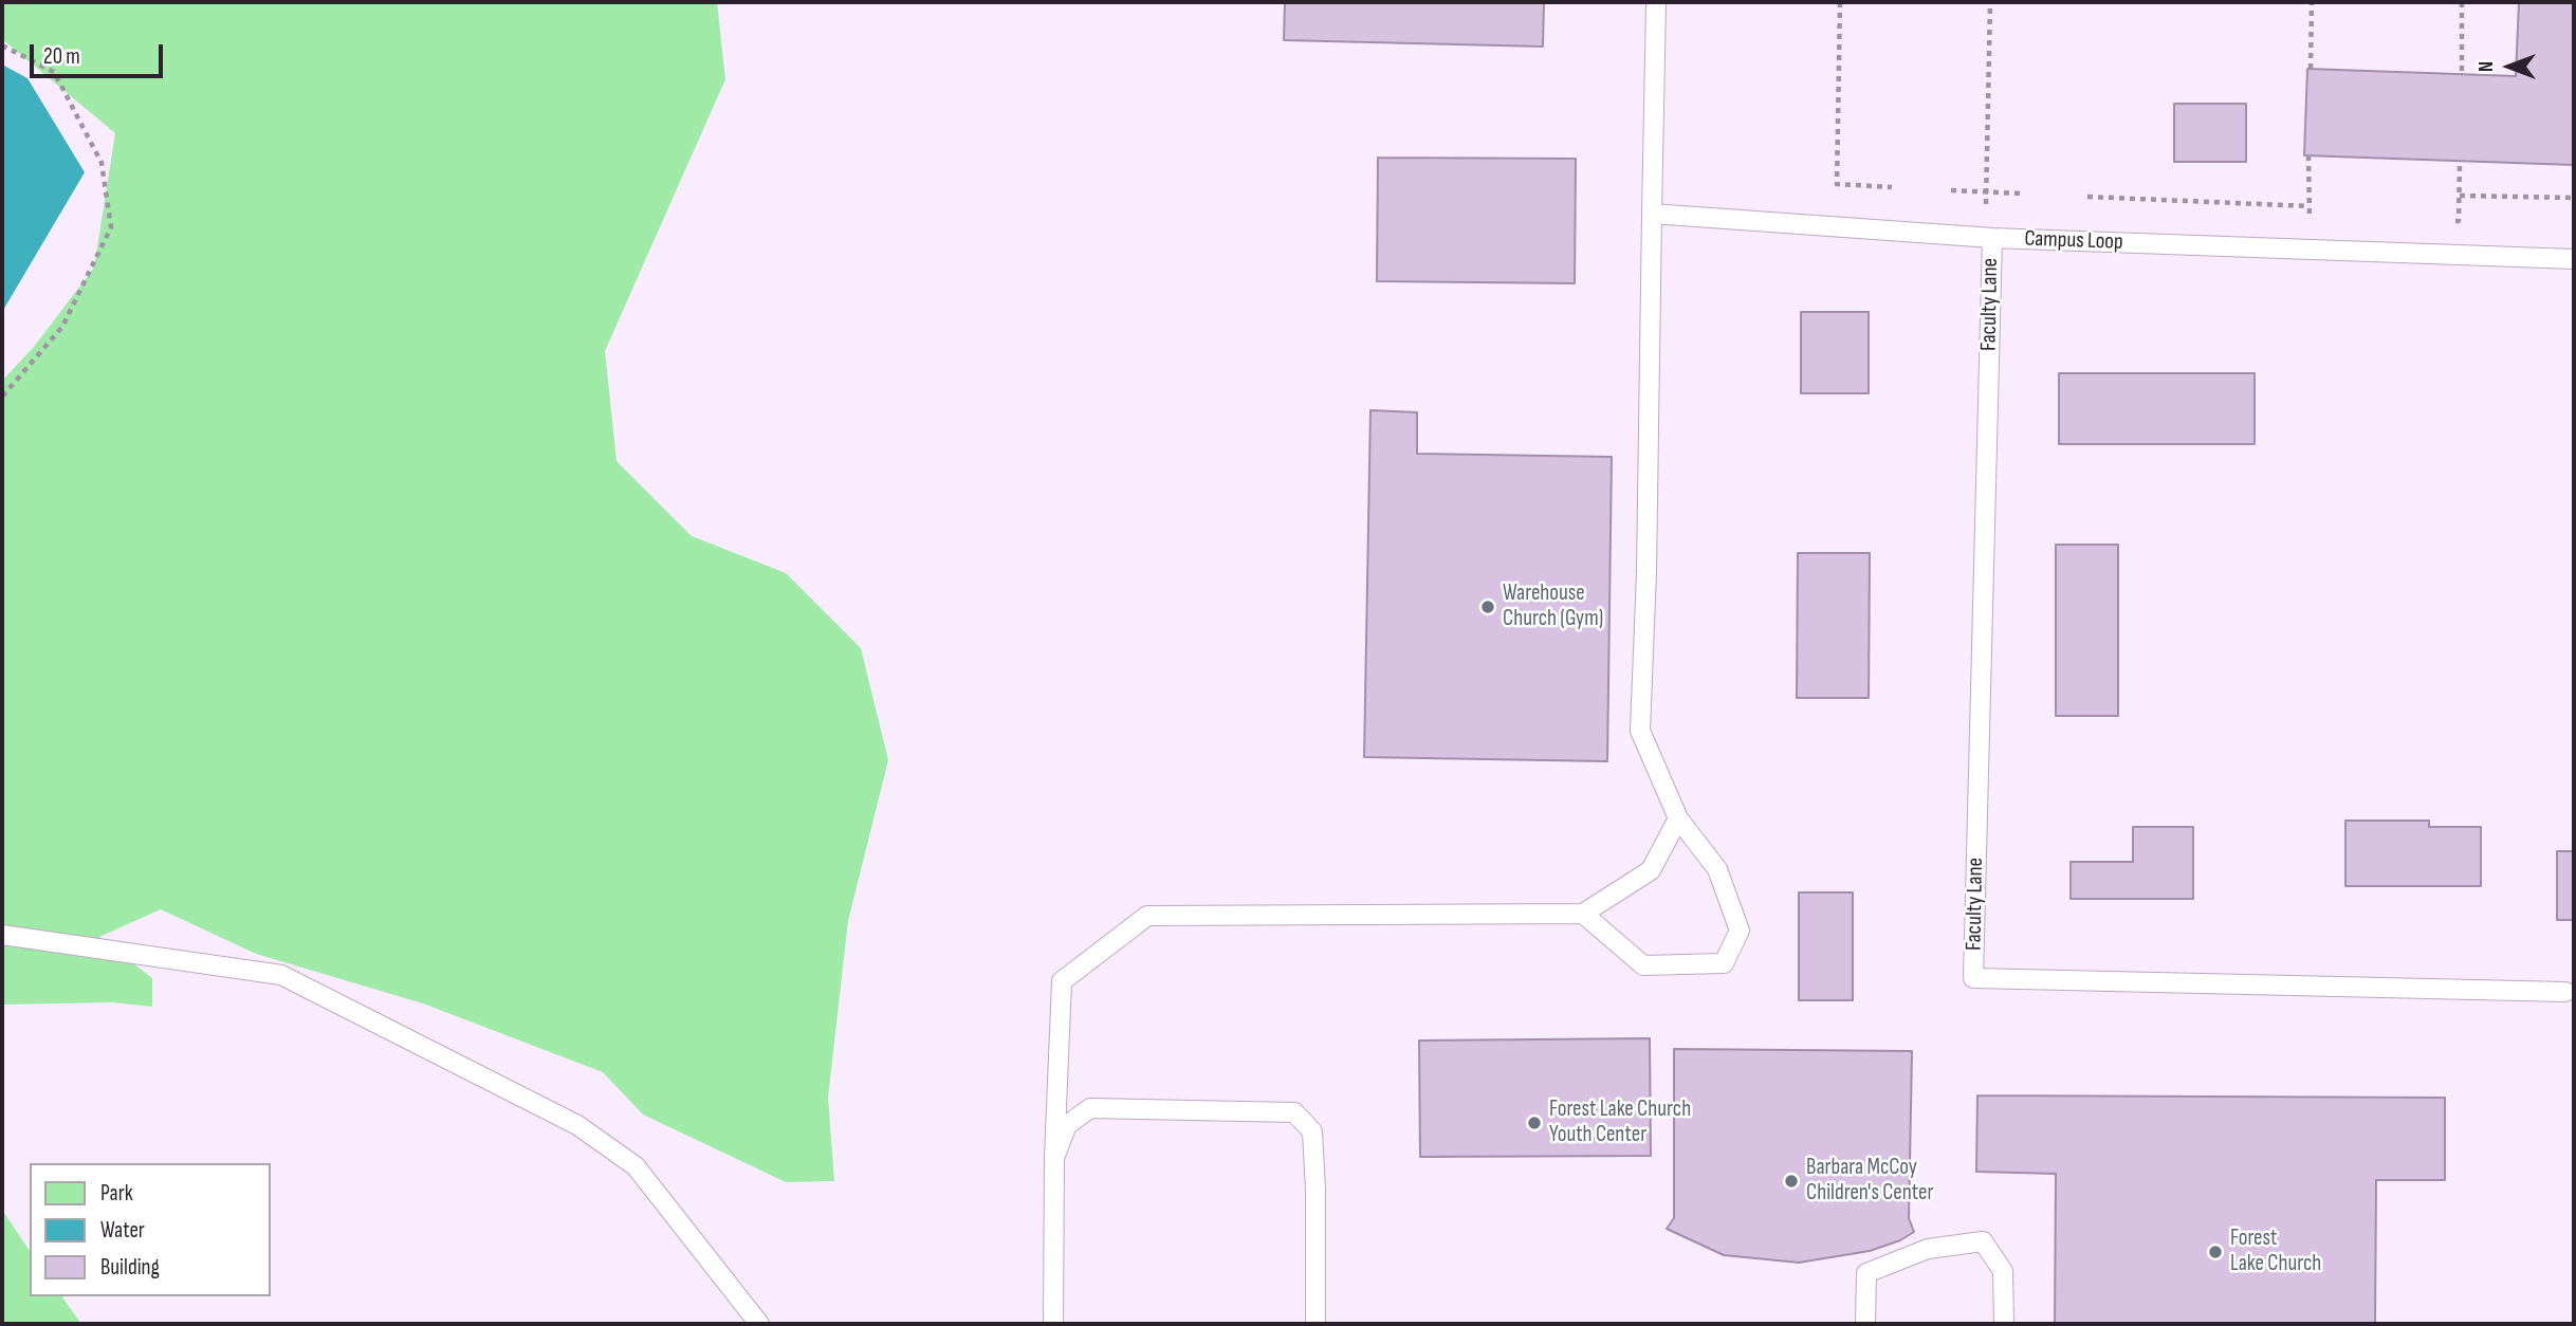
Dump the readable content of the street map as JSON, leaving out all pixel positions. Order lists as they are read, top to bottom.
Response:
{
  "streets": {
    "lane": ["Campus Loop", "Faculty Lane"]
  },
  "crossings": [
    ["Campus Loop", "Faculty Lane"]
  ],
  "places": [
    "Warehouse Church (Gym)",
    "Forest Lake Church Youth Center",
    "Barbara McCoy Children's Center",
    "Forest Lake Church"
  ],
  "legend": ["Park", "Water", "Building"],
  "scale_bar": "20 m",
  "north": "left"
}
